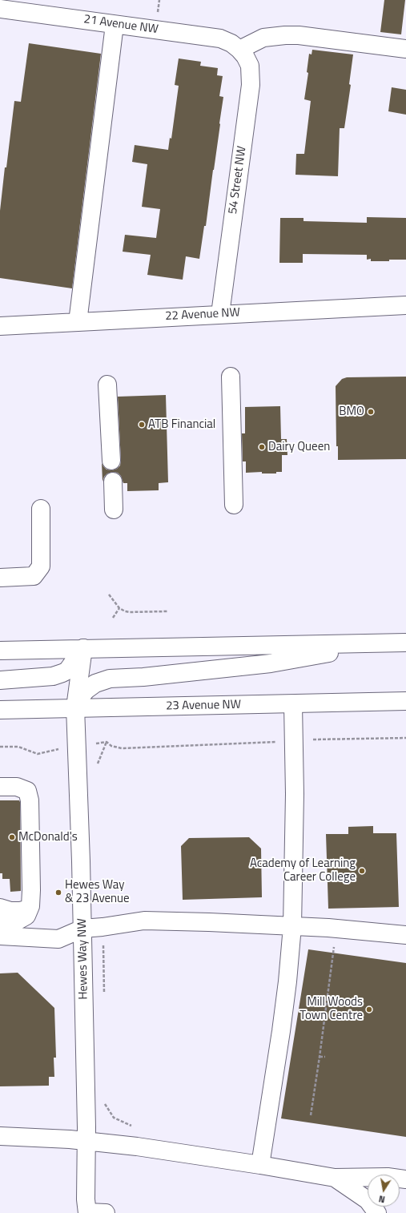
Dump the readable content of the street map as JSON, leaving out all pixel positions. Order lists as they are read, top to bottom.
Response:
{
  "streets": {
    "street": [
      "21 Avenue NW",
      "54 Street NW",
      "22 Avenue NW",
      "23 Avenue NW",
      "Hewes Way NW"
    ]
  },
  "crossings": [
    ["21 Avenue NW", "54 Street NW"],
    ["54 Street NW", "22 Avenue NW"],
    ["23 Avenue NW", "Hewes Way NW"]
  ],
  "places": [
    "BMO",
    "ATB Financial",
    "Dairy Queen",
    "McDonald's",
    "Academy of Learning Career College",
    "Hewes Way & 23 Avenue",
    "Mill Woods Town Centre"
  ],
  "north": "bottom"
}
